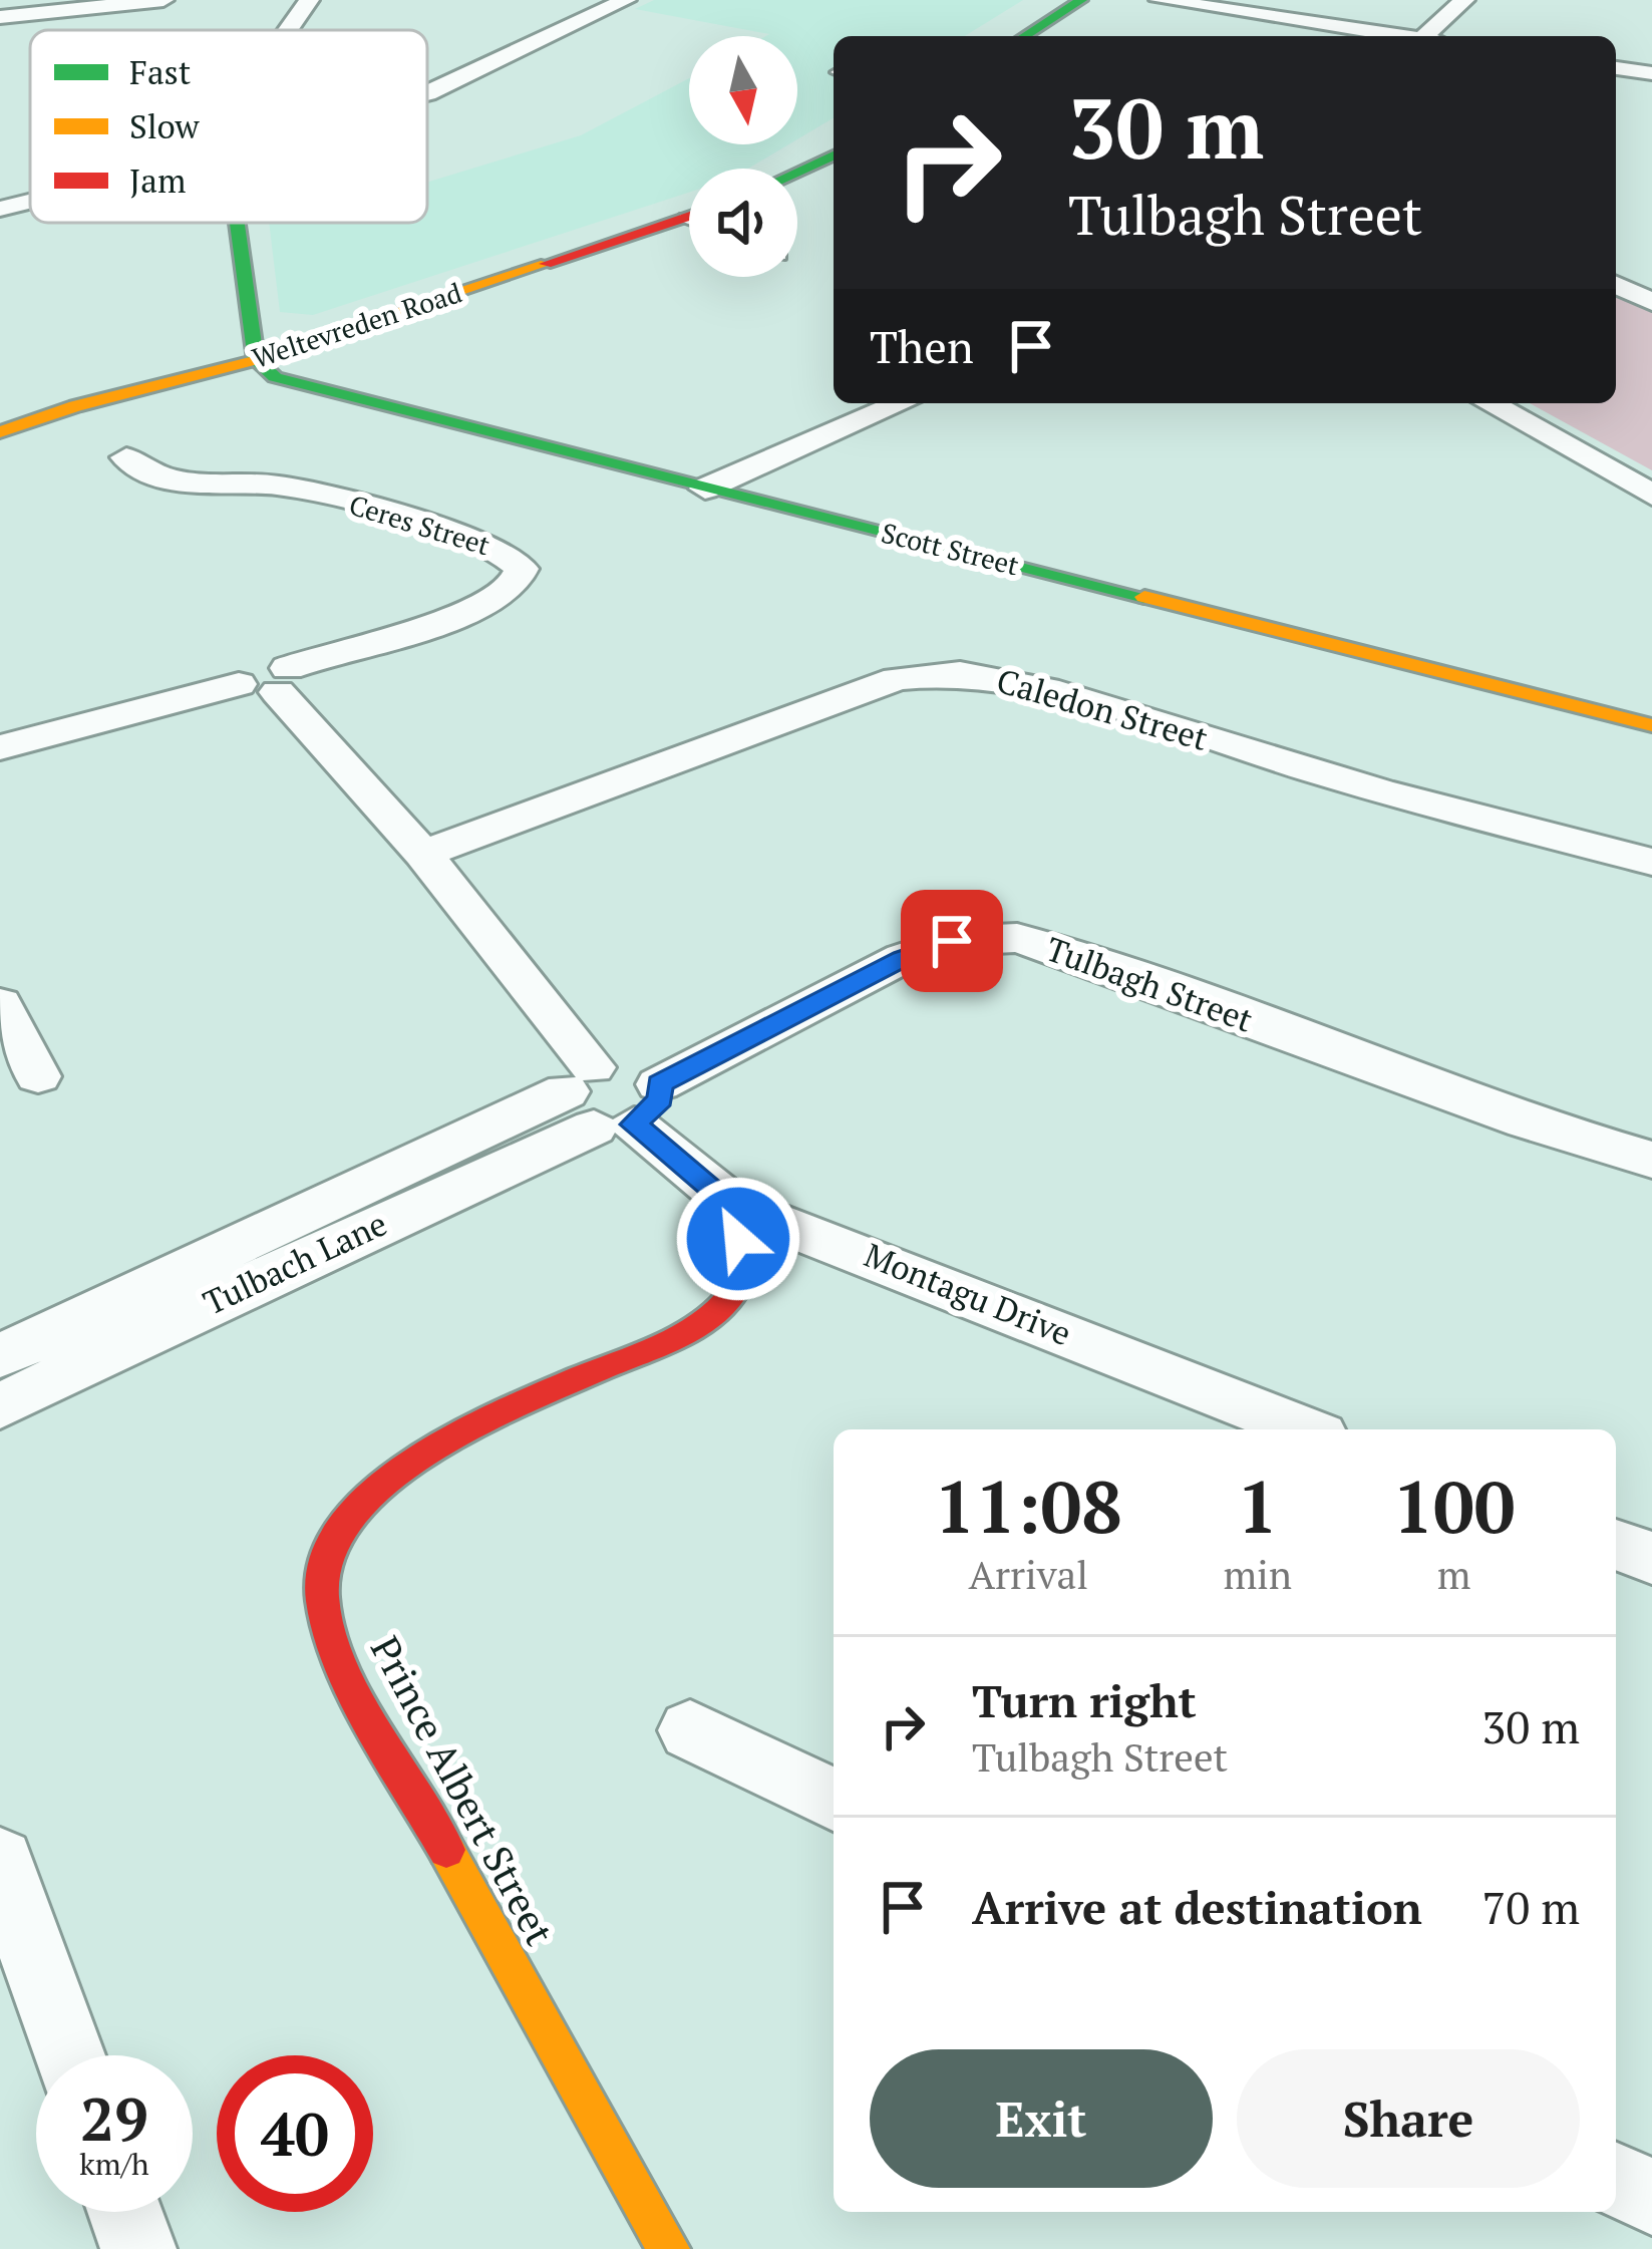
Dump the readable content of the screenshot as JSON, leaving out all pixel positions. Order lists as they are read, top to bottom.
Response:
{
  "streets": {
    "street": [
      "Weltevreden Road",
      "Ceres Street",
      "Scott Street",
      "Caledon Street",
      "Tulbagh Street",
      "Tulbach Lane",
      "Montagu Drive",
      "Prince Albert Street"
    ]
  },
  "crossings": [
    ["Weltevreden Road", "Scott Street"],
    ["Ceres Street", "Montagu Drive"],
    ["Caledon Street", "Montagu Drive"],
    ["Tulbagh Street", "Tulbach Lane"],
    ["Tulbagh Street", "Montagu Drive"],
    ["Tulbach Lane", "Montagu Drive"],
    ["Montagu Drive", "Prince Albert Street"]
  ],
  "legend": ["Fast", "Slow", "Jam"],
  "north": "bottom",
  "page": {
    "turn": ["30 m", "Tulbagh Street"],
    "then": "Then",
    "eta": [
      "11:08",
      "Arrival",
      "1",
      "min",
      "100",
      "m"
    ],
    "list": [
      {
        "name": "Turn right",
        "note": "Tulbagh Street",
        "value": "30 m"
      },
      {
        "name": "Arrive at destination",
        "value": "70 m"
      }
    ],
    "buttons": ["Exit", "Share"],
    "speed": "29 km/h",
    "limit": "40"
  }
}
